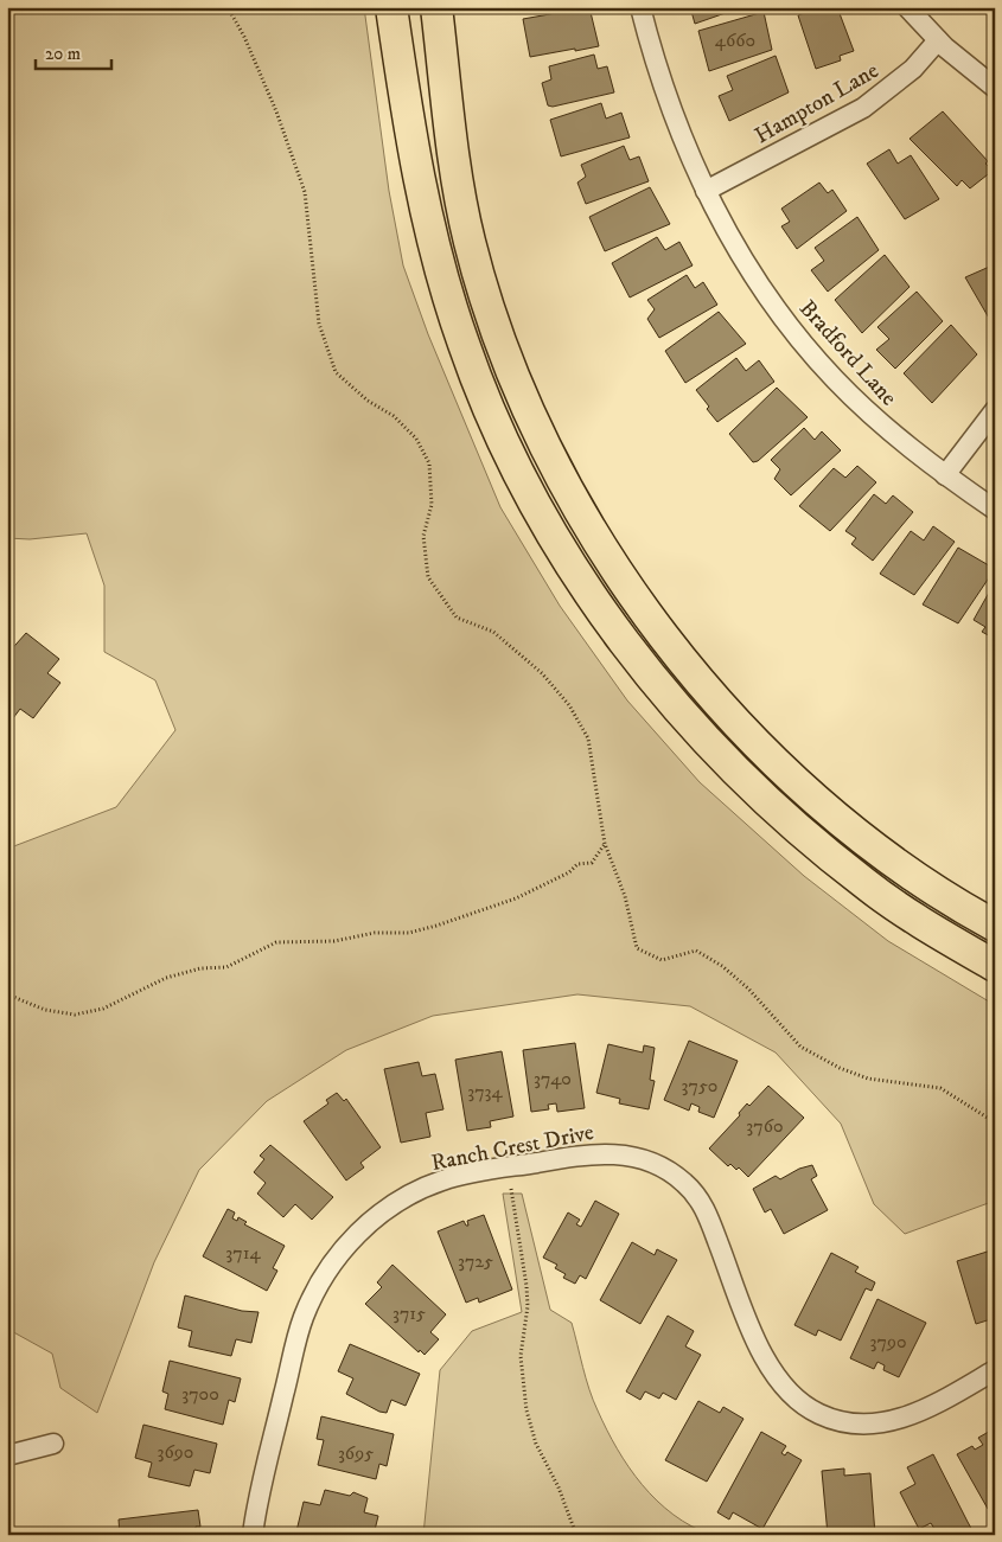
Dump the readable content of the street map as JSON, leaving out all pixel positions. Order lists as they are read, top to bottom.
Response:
{
  "streets": {
    "street": ["Hampton Lane", "Bradford Lane", "Ranch Crest Drive"]
  },
  "crossings": [
    ["Hampton Lane", "Bradford Lane"]
  ],
  "house_numbers": [
    "4660",
    "3740",
    "3750",
    "3734",
    "3760",
    "3714",
    "3725",
    "3715",
    "3790",
    "3700",
    "3690",
    "3695"
  ],
  "scale_bar": "20 m"
}
